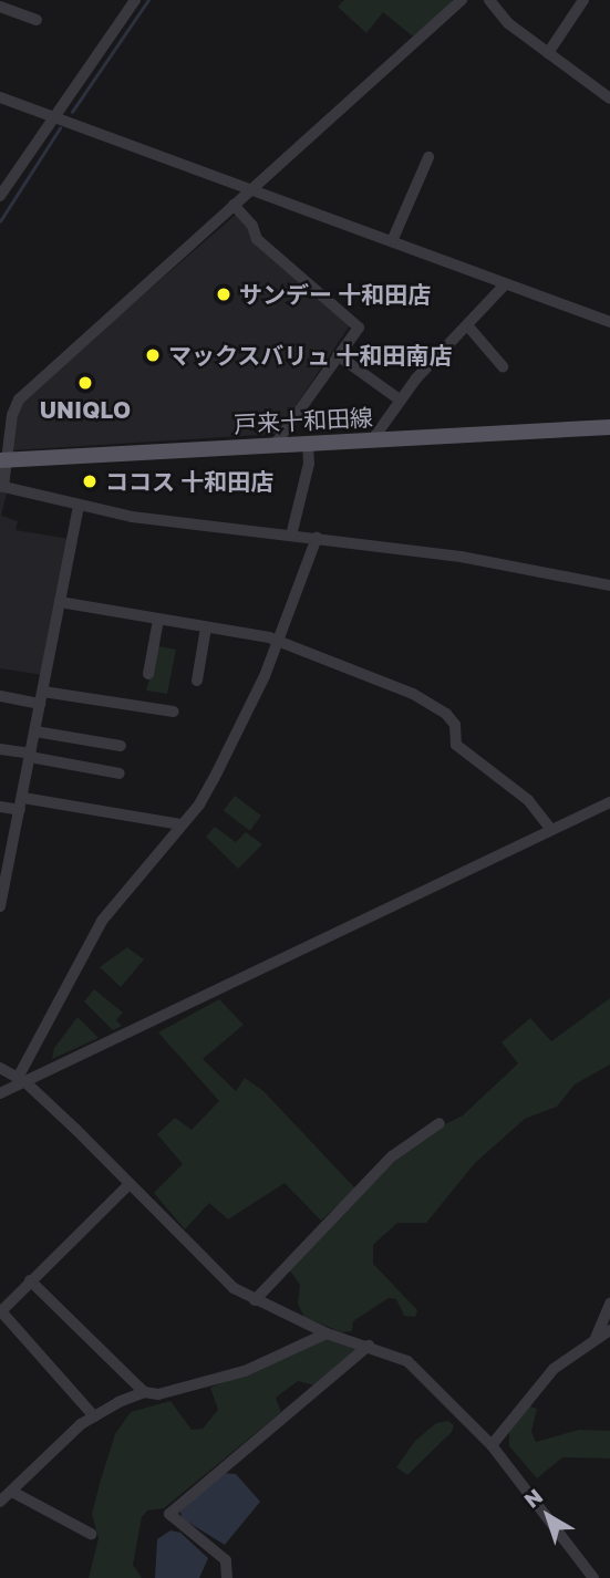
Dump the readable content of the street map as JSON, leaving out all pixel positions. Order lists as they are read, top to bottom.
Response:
{
  "streets": {
    "main road": ["戸来十和田線"]
  },
  "places": [
    "サンデー 十和田店",
    "マックスバリュ 十和田南店",
    "UNIQLO",
    "ココス 十和田店"
  ],
  "north": "top left"
}
